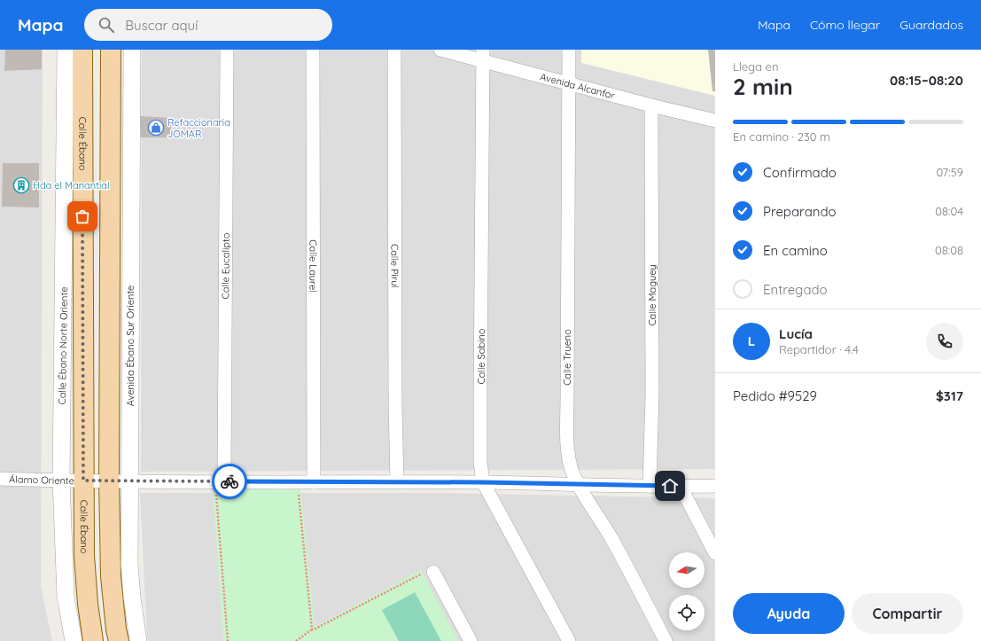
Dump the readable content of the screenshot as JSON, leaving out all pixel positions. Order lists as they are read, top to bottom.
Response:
{
  "streets": {
    "main road": ["Calle Ébano"],
    "street": [
      "Avenida Alcanfor",
      "Calle Eucalipto",
      "Calle Laurel",
      "Calle Pirul",
      "Calle Maguey",
      "Calle Ébano Norte Oriente",
      "Avenida Ébano Sur Oriente",
      "Calle Sabino",
      "Calle Trueno",
      "Álamo Oriente"
    ]
  },
  "crossings": [
    ["Avenida Alcanfor", "Calle Maguey"],
    ["Avenida Alcanfor", "Calle Sabino"],
    ["Avenida Alcanfor", "Calle Trueno"],
    ["Calle Ébano", "Álamo Oriente"],
    ["Calle Eucalipto", "Álamo Oriente"],
    ["Calle Laurel", "Álamo Oriente"],
    ["Calle Pirul", "Álamo Oriente"],
    ["Calle Maguey", "Álamo Oriente"],
    ["Calle Ébano Norte Oriente", "Álamo Oriente"],
    ["Avenida Ébano Sur Oriente", "Álamo Oriente"],
    ["Calle Sabino", "Álamo Oriente"],
    ["Calle Trueno", "Álamo Oriente"]
  ],
  "places": {
    "shop": ["Refaccionaria JOMAR"],
    "building": ["Hda el Manantial"]
  },
  "north": "left",
  "page": {
    "header": "Mapa",
    "search": "Buscar aquí",
    "nav": ["Mapa", "Cómo llegar", "Guardados"],
    "heading": ["2 min", "Llega en", "08:15–08:20"],
    "panel": [
      "Lucía",
      "Repartidor · 4.4",
      "Pedido #9529",
      "$317"
    ],
    "bar": "En camino · 230 m",
    "list": [
      ["Confirmado", "07:59"],
      ["Preparando", "08:04"],
      ["En camino", "08:08"],
      "Entregado"
    ],
    "round": "L",
    "buttons": ["Ayuda", "Compartir"]
  }
}
